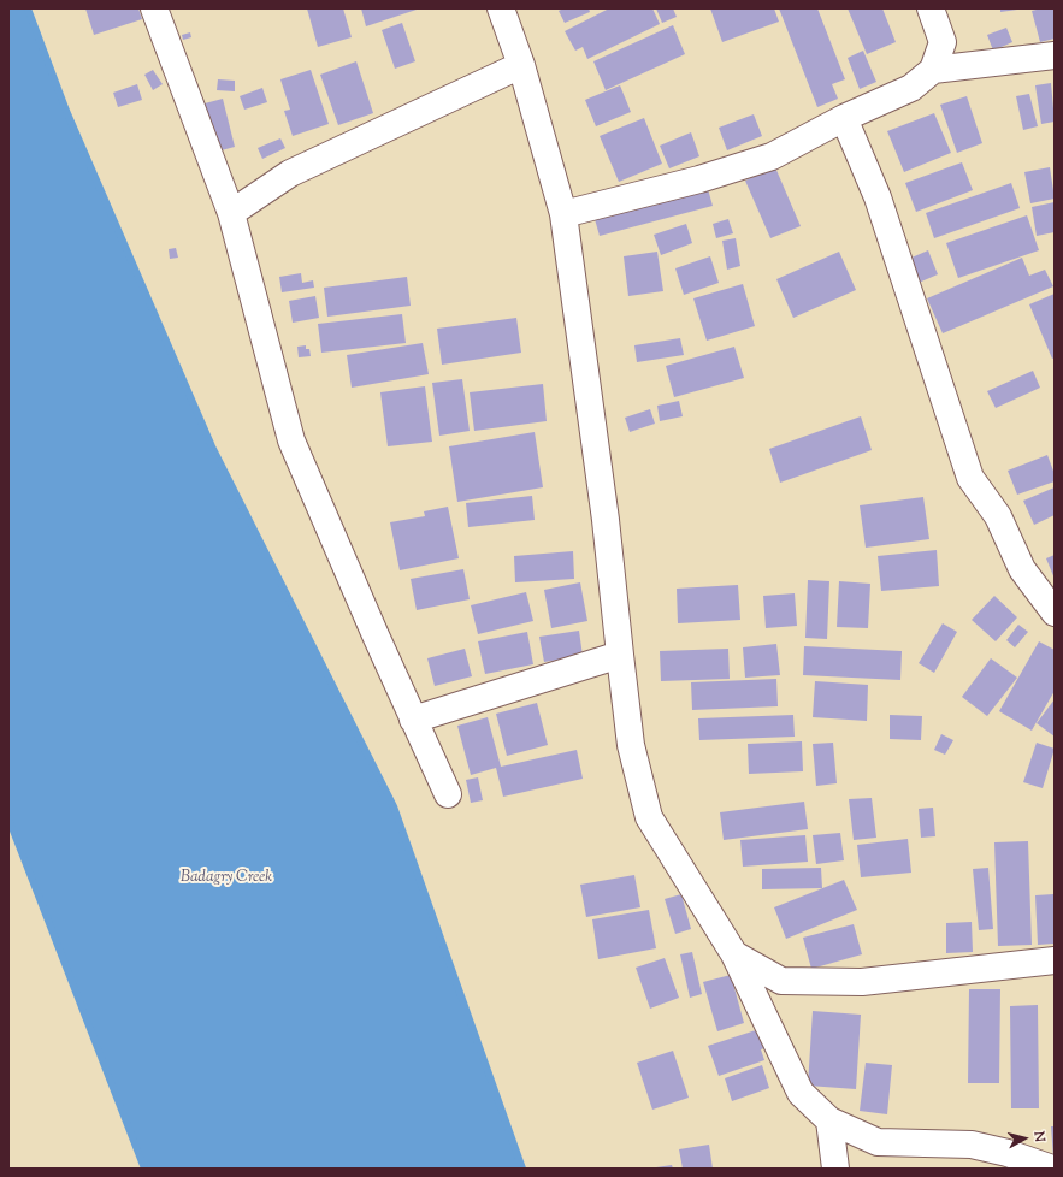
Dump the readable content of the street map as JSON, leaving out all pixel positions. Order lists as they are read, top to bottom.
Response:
{
  "water": ["Badagry Creek"],
  "north": "right"
}
